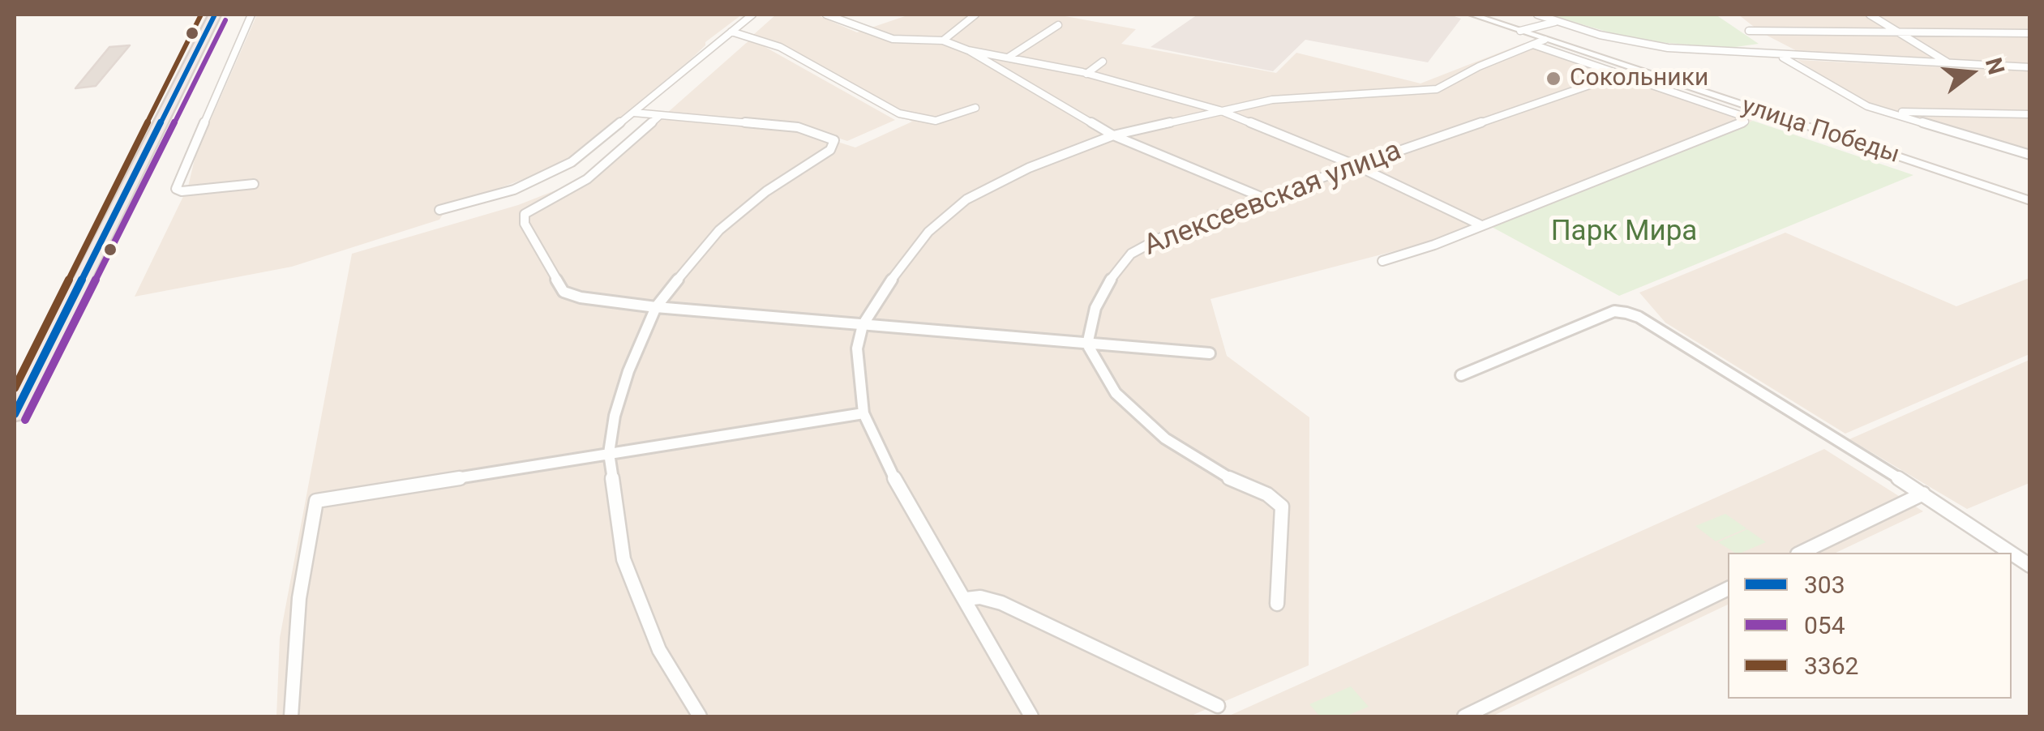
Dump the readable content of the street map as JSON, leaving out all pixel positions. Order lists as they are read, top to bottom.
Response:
{
  "streets": {
    "street": ["улица Победы", "Алексеевская улица"]
  },
  "parks": ["Парк Мира"],
  "places": ["Сокольники"],
  "lines": ["transit line 303", "transit line 3362", "transit line 054"],
  "legend": ["303", "054", "3362"],
  "north": "right"
}
